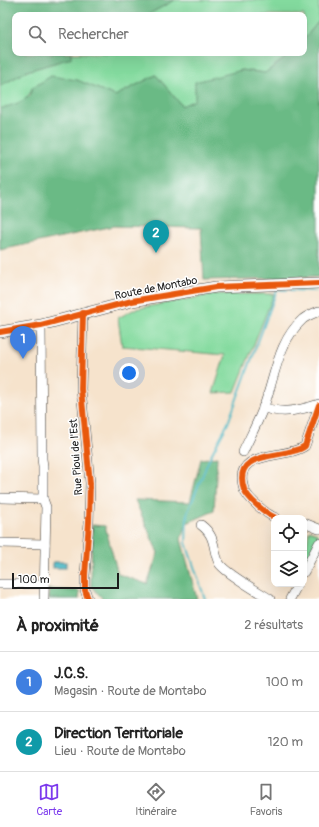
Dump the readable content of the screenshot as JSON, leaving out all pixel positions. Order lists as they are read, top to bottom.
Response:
{
  "streets": {
    "main road": ["Route de Montabo"],
    "street": ["Rue Pioui de l'Est"]
  },
  "crossings": [
    ["Route de Montabo", "Rue Pioui de l'Est"]
  ],
  "scale_bar": "100 m",
  "page": {
    "search": "Rechercher",
    "pins": ["2", "1"],
    "scale": "100 m",
    "heading": ["À proximité", "2 résultats"],
    "list": [
      {
        "mark": "1",
        "name": "J.C.S.",
        "note": "Magasin · Route de Montabo",
        "value": "100 m"
      },
      {
        "mark": "2",
        "name": "Direction Territoriale",
        "note": "Lieu · Route de Montabo",
        "value": "120 m"
      }
    ],
    "nav": ["Carte", "Itinéraire", "Favoris"]
  }
}
